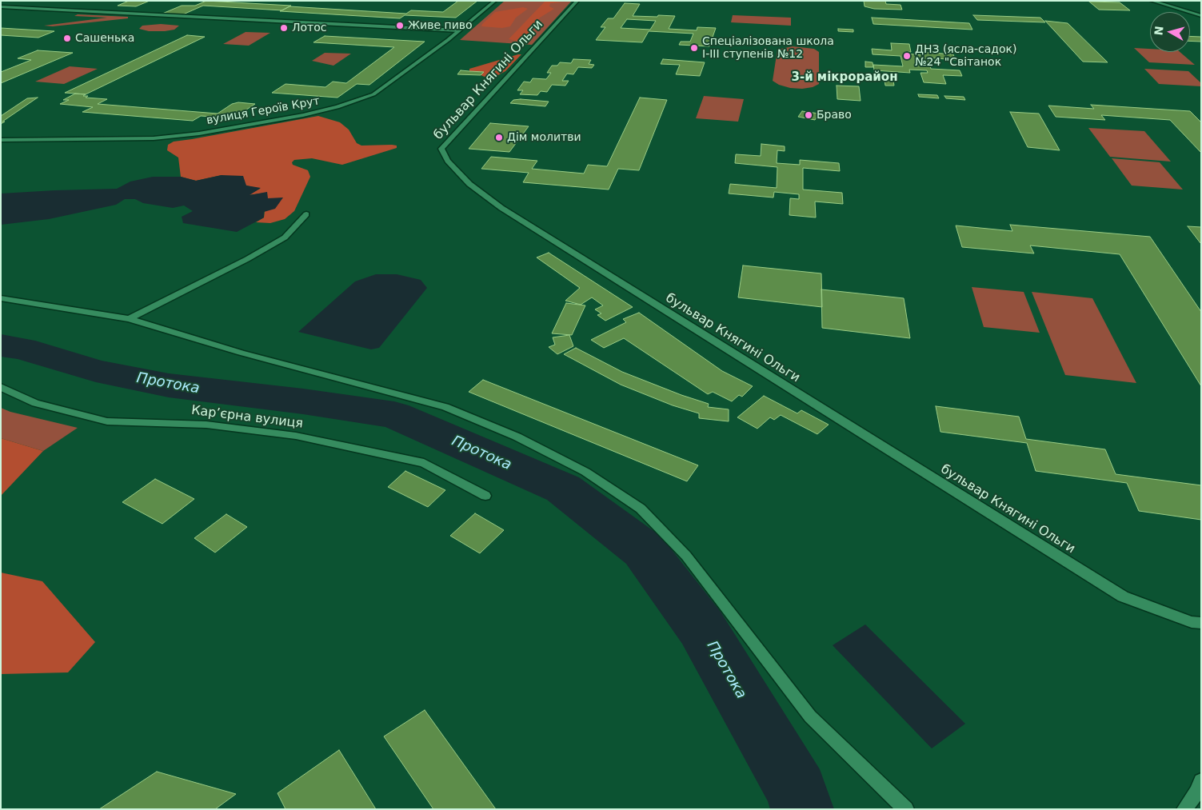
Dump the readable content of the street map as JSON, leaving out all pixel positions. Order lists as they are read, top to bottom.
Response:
{
  "streets": {
    "street": ["бульвар Княгині Ольги", "вулиця Героїв Крут", "Карʼєрна вулиця"]
  },
  "districts": ["3-й мікрорайон"],
  "water": ["Протока"],
  "places": [
    "Живе пиво",
    "Лотос",
    "Сашенька",
    "Спеціалізована школа І-ІІІ ступенів №12",
    "ДНЗ (ясла-садок) №24 \"Світанок",
    "Браво",
    "Дім молитви"
  ],
  "north": "left"
}
